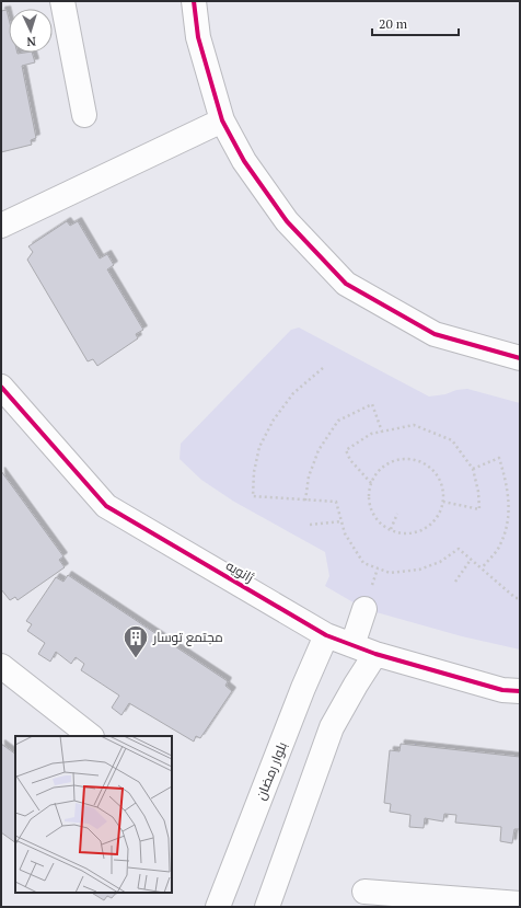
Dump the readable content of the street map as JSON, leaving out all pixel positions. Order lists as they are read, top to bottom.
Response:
{
  "streets": {
    "street": ["ژانویه", "بلوار رمضان"]
  },
  "crossings": [
    ["ژانویه", "بلوار رمضان"]
  ],
  "places": {
    "building": ["مجتمع توسار"]
  },
  "scale_bar": "20 m",
  "north": "bottom"
}
